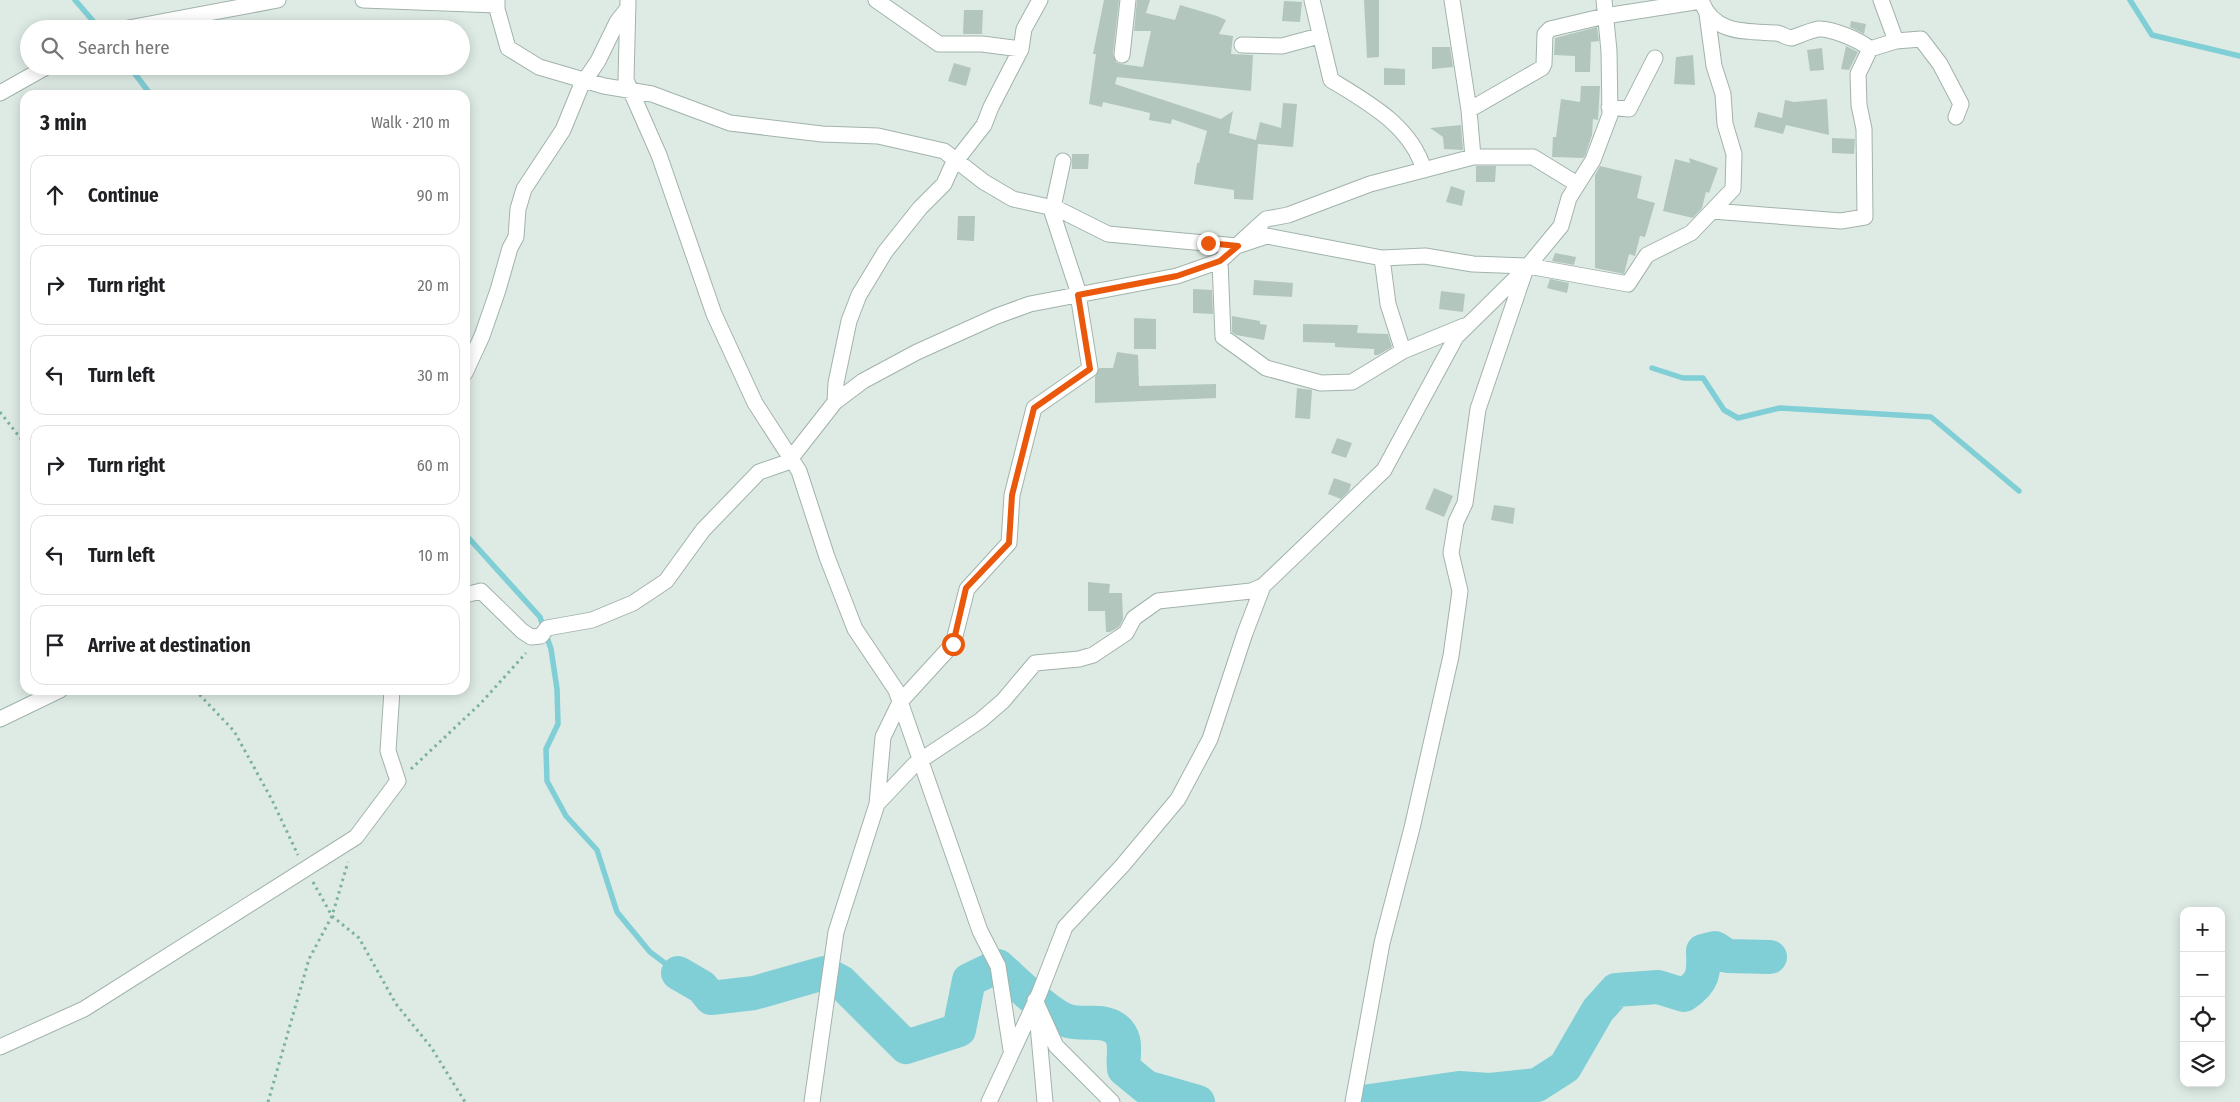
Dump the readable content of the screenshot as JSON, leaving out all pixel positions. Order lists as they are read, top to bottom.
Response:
{
  "page": {
    "search": "Search here",
    "heading": ["3 min", "Walk · 210 m"],
    "list": [
      ["Continue", "90 m"],
      ["Turn right", "20 m"],
      ["Turn left", "30 m"],
      ["Turn right", "60 m"],
      ["Turn left", "10 m"],
      "Arrive at destination"
    ],
    "map_buttons": ["+", "−"]
  }
}
